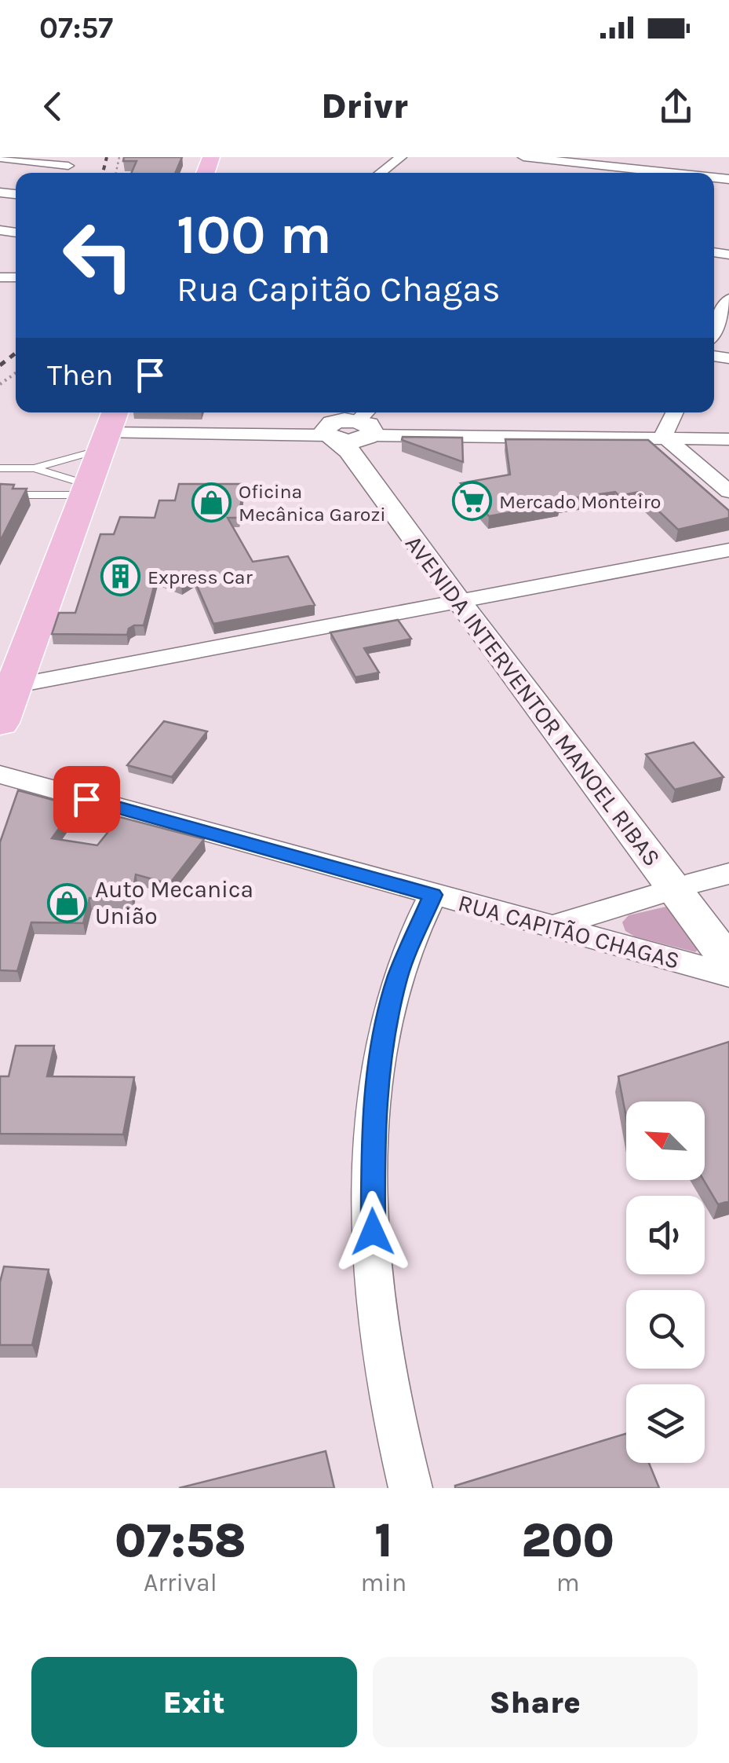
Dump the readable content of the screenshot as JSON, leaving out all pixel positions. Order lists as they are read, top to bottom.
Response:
{
  "streets": {
    "street": ["AVENIDA INTERVENTOR MANOEL RIBAS", "RUA CAPITÃO CHAGAS"]
  },
  "places": {
    "supermarket": ["Mercado Monteiro"],
    "shop": ["Oficina Mecânica Garozi", "Auto Mecanica União"],
    "building": ["Express Car"]
  },
  "north": "top left",
  "page": {
    "status": "07:57",
    "header": "Drivr",
    "turn": ["100 m", "Rua Capitão Chagas"],
    "then": "Then",
    "eta": [
      "07:58",
      "Arrival",
      "1",
      "min",
      "200",
      "m"
    ],
    "buttons": ["Exit", "Share"]
  }
}
